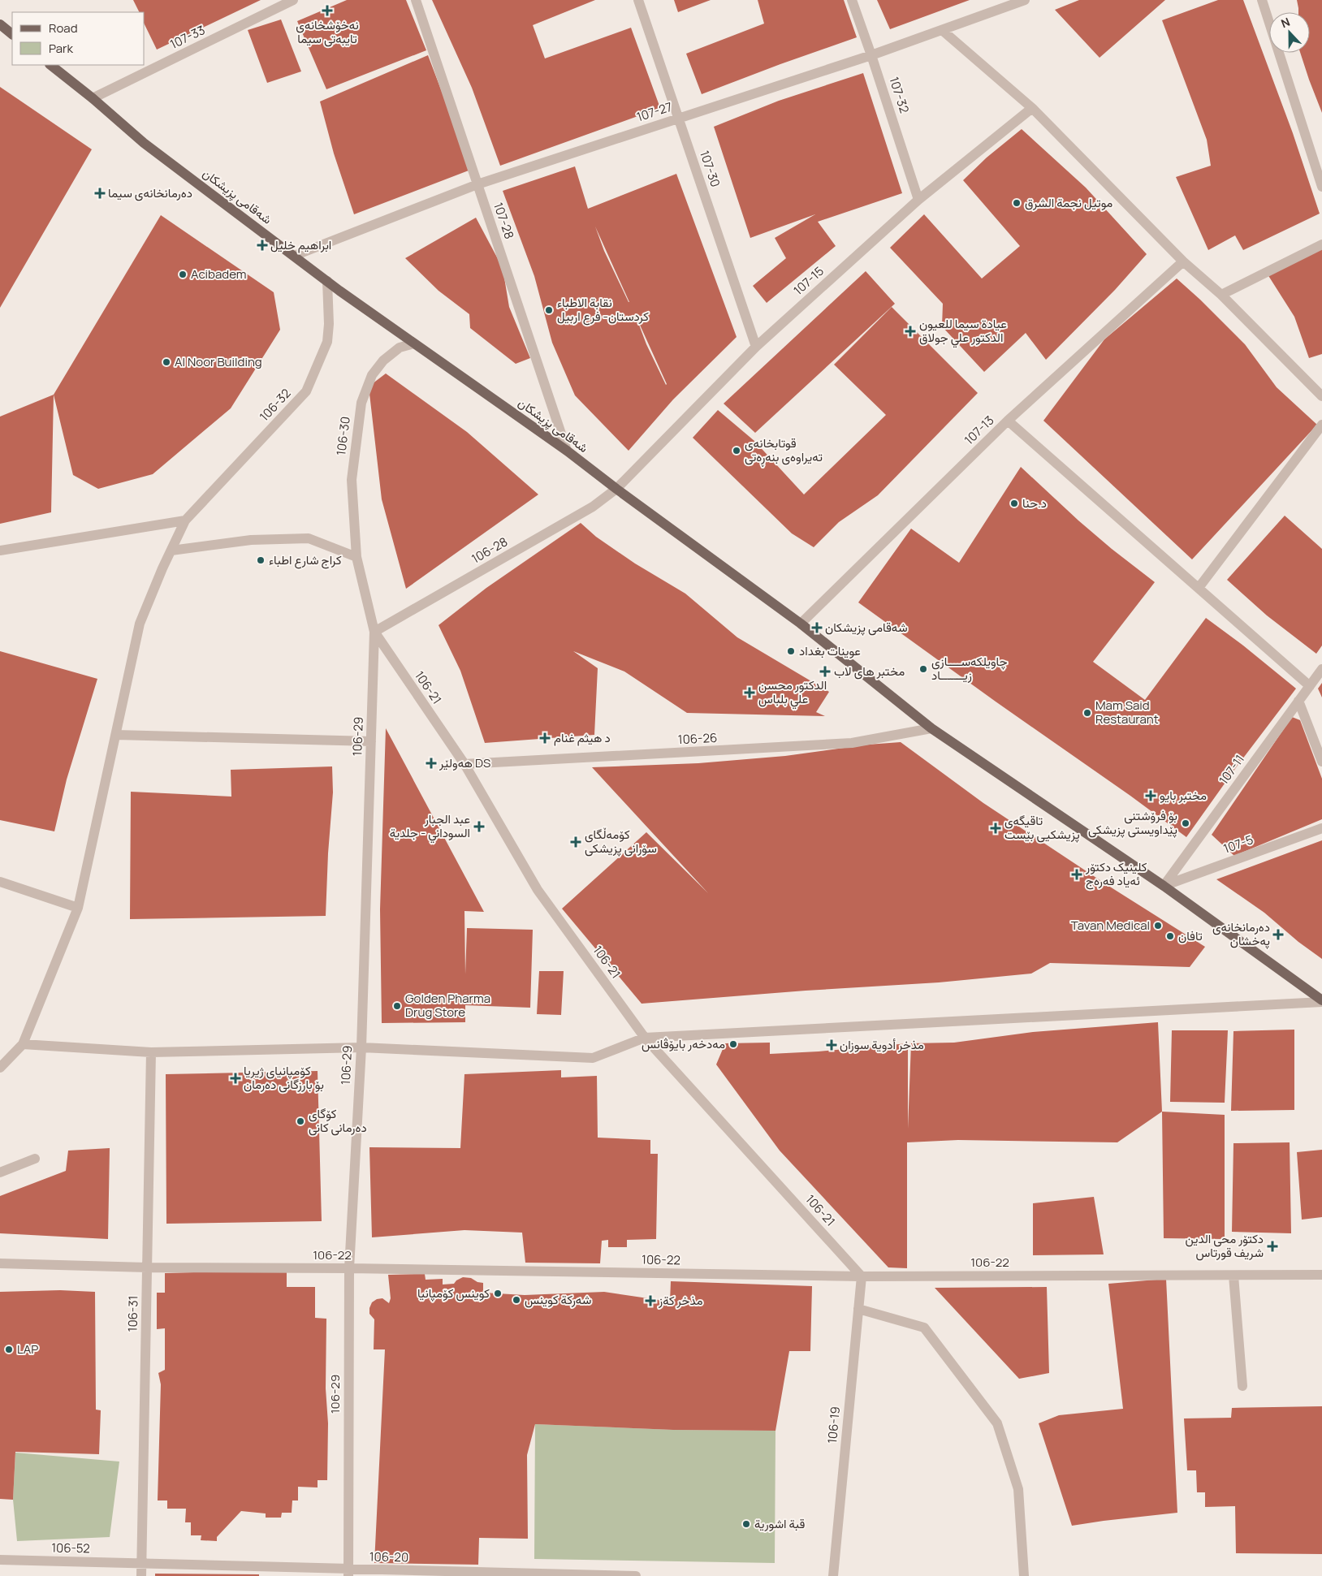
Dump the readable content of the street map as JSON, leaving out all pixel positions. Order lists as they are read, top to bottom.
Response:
{
  "streets": {
    "main road": ["شەقامی پزیشکان"],
    "street": [
      "107-33",
      "107-32",
      "107-27",
      "107-30",
      "107-28",
      "107-15",
      "106-32",
      "107-13",
      "106-30",
      "106-28",
      "106-21",
      "106-29",
      "106-26",
      "107-11",
      "107-5",
      "106-22",
      "106-31",
      "106-19",
      "106-52",
      "106-20"
    ]
  },
  "crossings": [
    ["107-33", "شەقامی پزیشکان"],
    ["107-32", "107-27"],
    ["107-32", "107-15"],
    ["107-27", "107-30"],
    ["107-27", "شەقامی پزیشکان"],
    ["107-27", "107-28"],
    ["107-30", "107-15"],
    ["شەقامی پزیشکان", "107-28"],
    ["شەقامی پزیشکان", "107-15"],
    ["شەقامی پزیشکان", "106-32"],
    ["شەقامی پزیشکان", "107-13"],
    ["شەقامی پزیشکان", "106-30"],
    ["شەقامی پزیشکان", "106-28"],
    ["شەقامی پزیشکان", "106-26"],
    ["شەقامی پزیشکان", "107-11"],
    ["شەقامی پزیشکان", "107-5"],
    ["107-15", "106-28"],
    ["106-30", "106-29"],
    ["106-28", "106-21"],
    ["106-28", "106-29"],
    ["106-21", "106-29"],
    ["106-21", "106-26"],
    ["106-21", "106-22"],
    ["106-21", "106-19"],
    ["106-29", "106-22"],
    ["106-29", "106-20"],
    ["107-11", "107-5"],
    ["106-22", "106-31"],
    ["106-22", "106-19"],
    ["106-31", "106-52"],
    ["106-31", "106-20"],
    ["106-52", "106-20"]
  ],
  "places": {
    "health": [
      "نەخۆشخانەی تایبەتی سیما",
      "دەرمانخانەی سیما",
      "ابراهيم خليل",
      "عيادة سيما للعيون الدكتور علي جولاق",
      "شەقامی پزیشکان",
      "مختبر هاى لاب",
      "الدكتور محسن علي بلباس",
      "د هيثم غنام",
      "هەولێر DS",
      "مختبر بايو",
      "عبد الجبار السوداني - جلدية",
      "تاقیگەی پزیشکیی بێست",
      "کۆمەڵگای سۆرانی پزیشکی",
      "کلینیک دکتۆر ئەیاد فەرەج",
      "دەرمانخانەی پەخشان",
      "مذخر أدوية سوزان",
      "کۆمپانیای ژیریا بۆ بارزگانی دەرمان",
      "دکتۆر محی الدین شریف قورتاس",
      "مذخر كةز"
    ],
    "other": [
      "موتيل نجمة الشرق",
      "Acibadem",
      "نقابة الاطباء کردستان- فرع اربيل",
      "Al Noor Building",
      "قوتابخانه‌ی ته‌یراوه‌ی بنه‌ڕه‌تی",
      "د.حنا",
      "كراج شارع اطباء",
      "عوينات بغداد",
      "چاویلکەســــازی زیـــــــاد",
      "Mam Said Restaurant",
      "بۆ فرۆشتنی پێداویستی پزیشکی",
      "Tavan Medical",
      "تافان",
      "Golden Pharma Drug Store",
      "مەدخەر بایۆڤانس",
      "کۆگای دەرمانی کانی",
      "کوینس کۆمپانیا",
      "شەرکة كوينس",
      "LAP",
      "قبة اشورية"
    ]
  },
  "legend": ["Road", "Park"],
  "north": "top"
}
